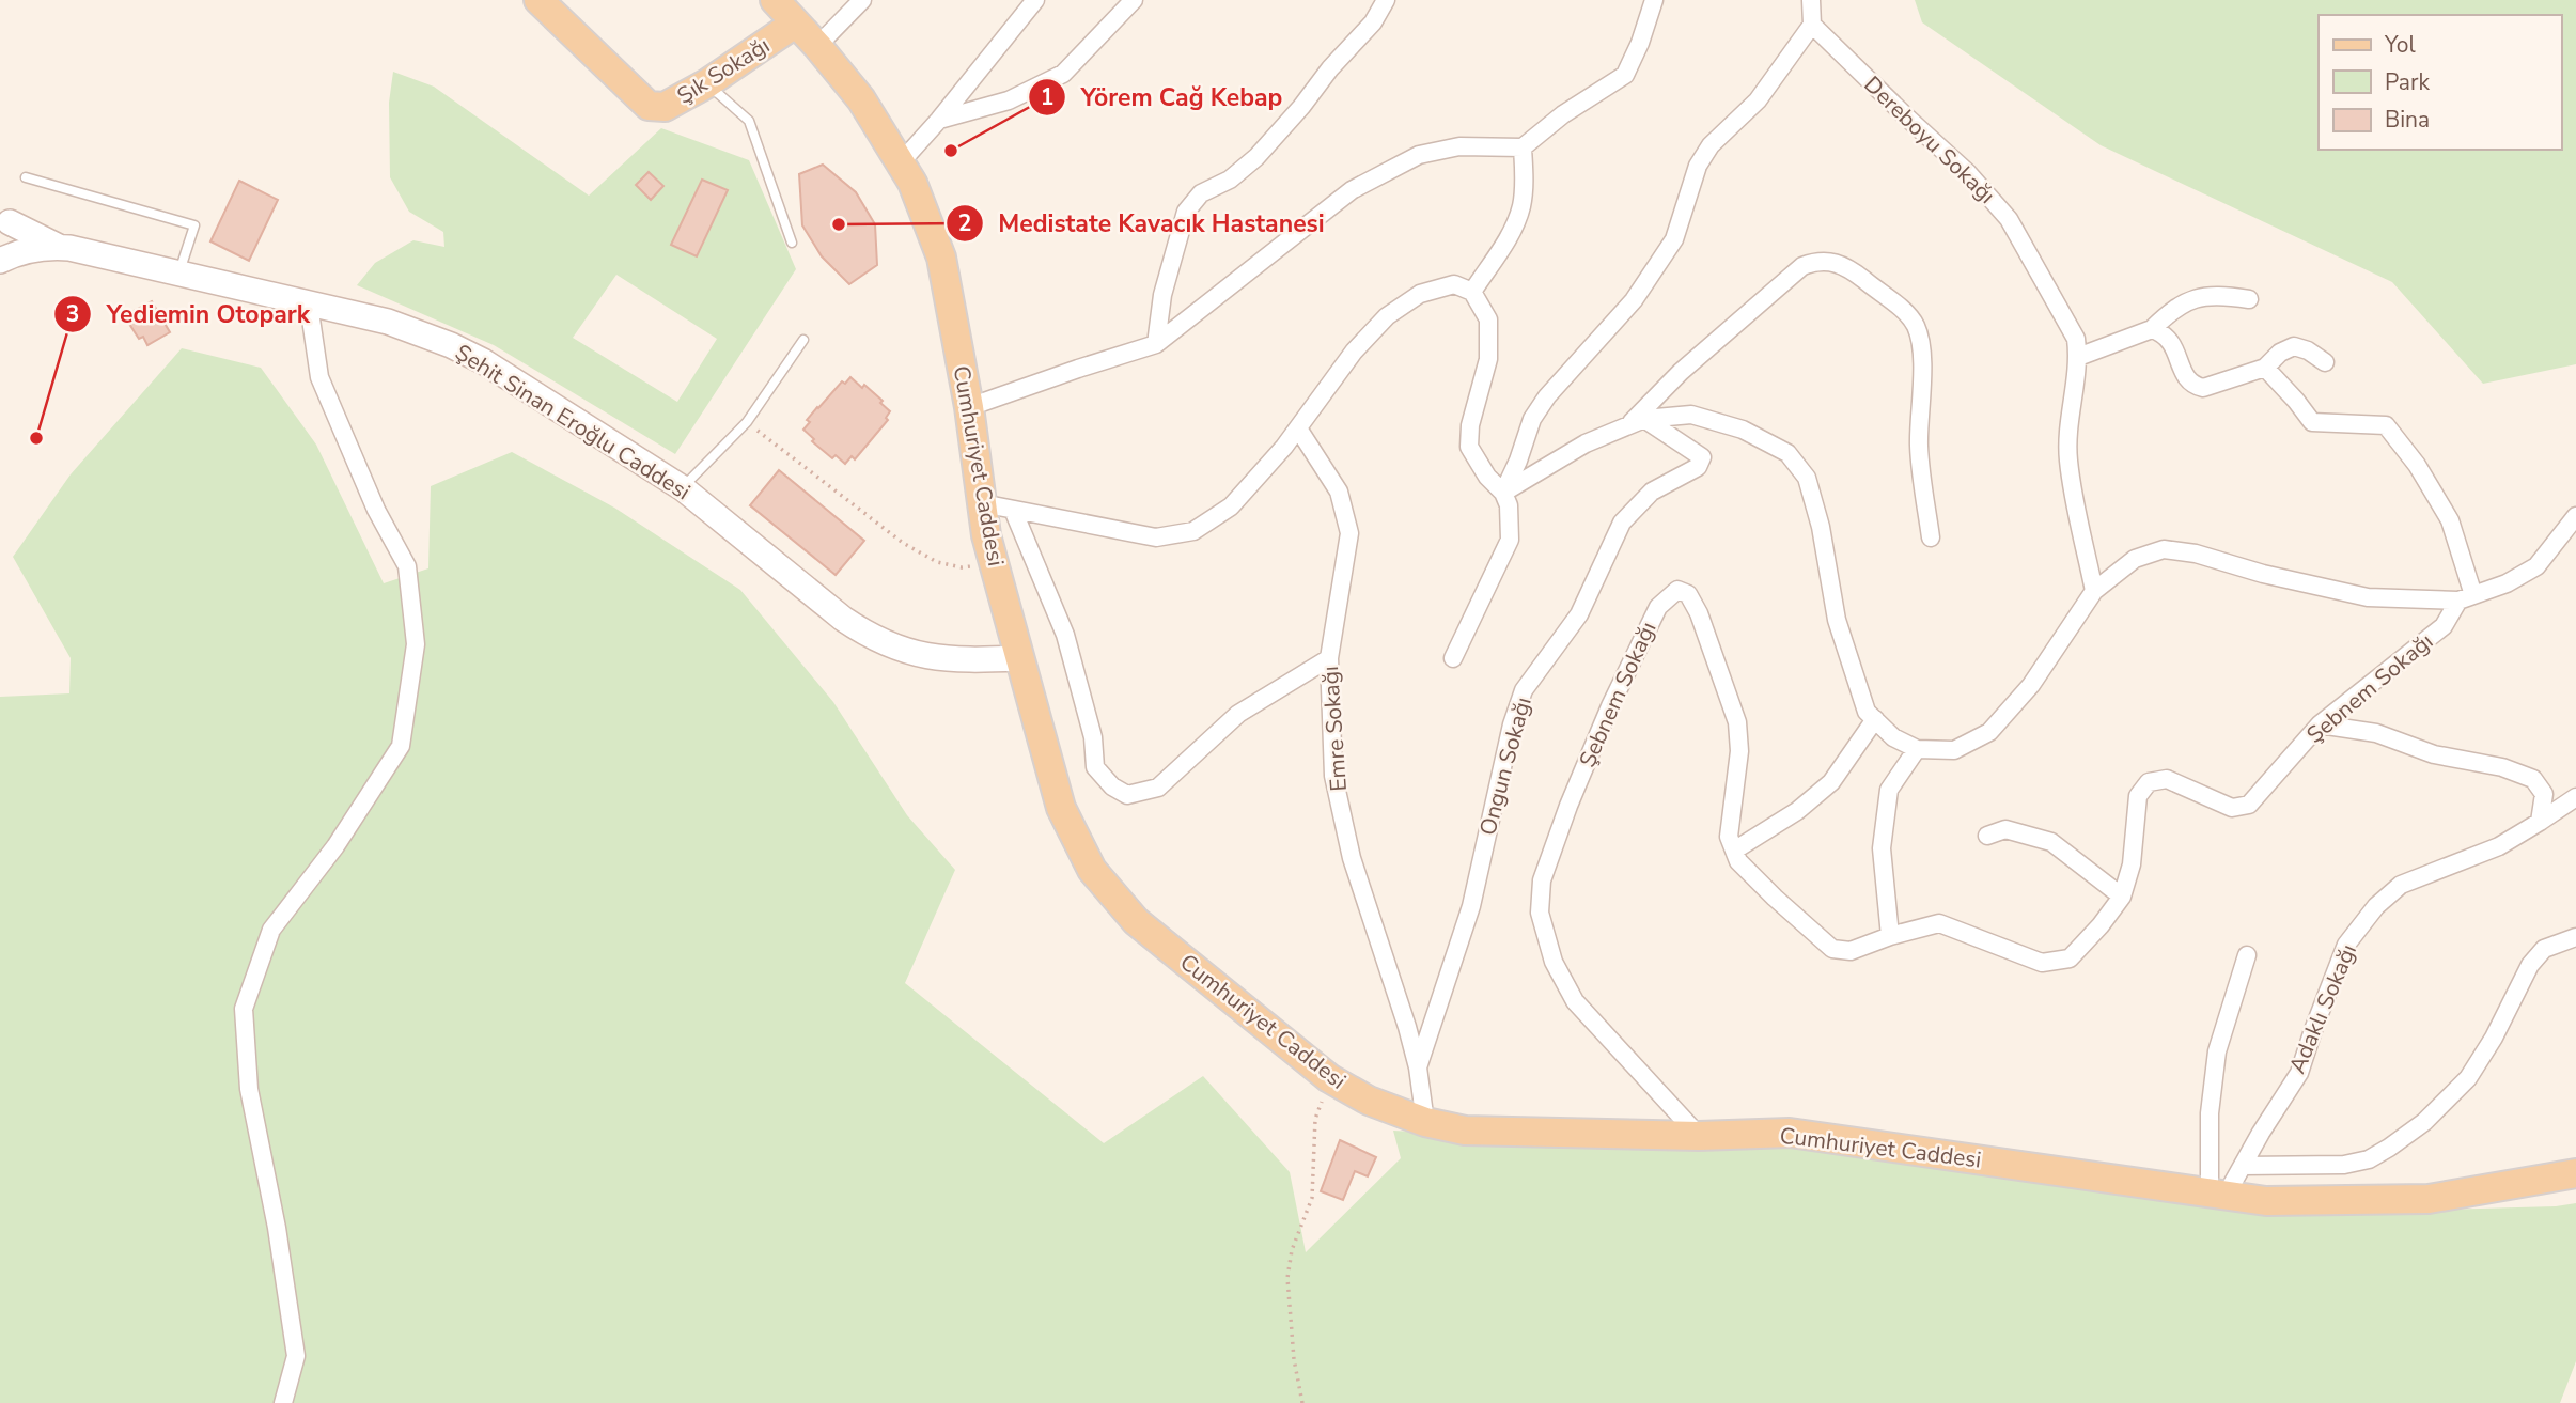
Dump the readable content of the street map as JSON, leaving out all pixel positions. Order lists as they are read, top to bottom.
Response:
{
  "streets": {
    "main road": ["Şık Sokağı", "Cumhuriyet Caddesi"],
    "street": [
      "Dereboyu Sokağı",
      "Şehit Sinan Eroğlu Caddesi",
      "Şebnem Sokağı",
      "Emre Sokağı",
      "Ongun Sokağı",
      "Adaklı Sokağı"
    ]
  },
  "crossings": [
    ["Şık Sokağı", "Cumhuriyet Caddesi"],
    ["Şehit Sinan Eroğlu Caddesi", "Cumhuriyet Caddesi"],
    ["Cumhuriyet Caddesi", "Şebnem Sokağı"],
    ["Cumhuriyet Caddesi", "Emre Sokağı"],
    ["Cumhuriyet Caddesi", "Adaklı Sokağı"],
    ["Emre Sokağı", "Ongun Sokağı"]
  ],
  "places": ["Yörem Cağ Kebap", "Medistate Kavacık Hastanesi", "Yediemin Otopark"],
  "legend": ["Yol", "Park", "Bina"]
}
